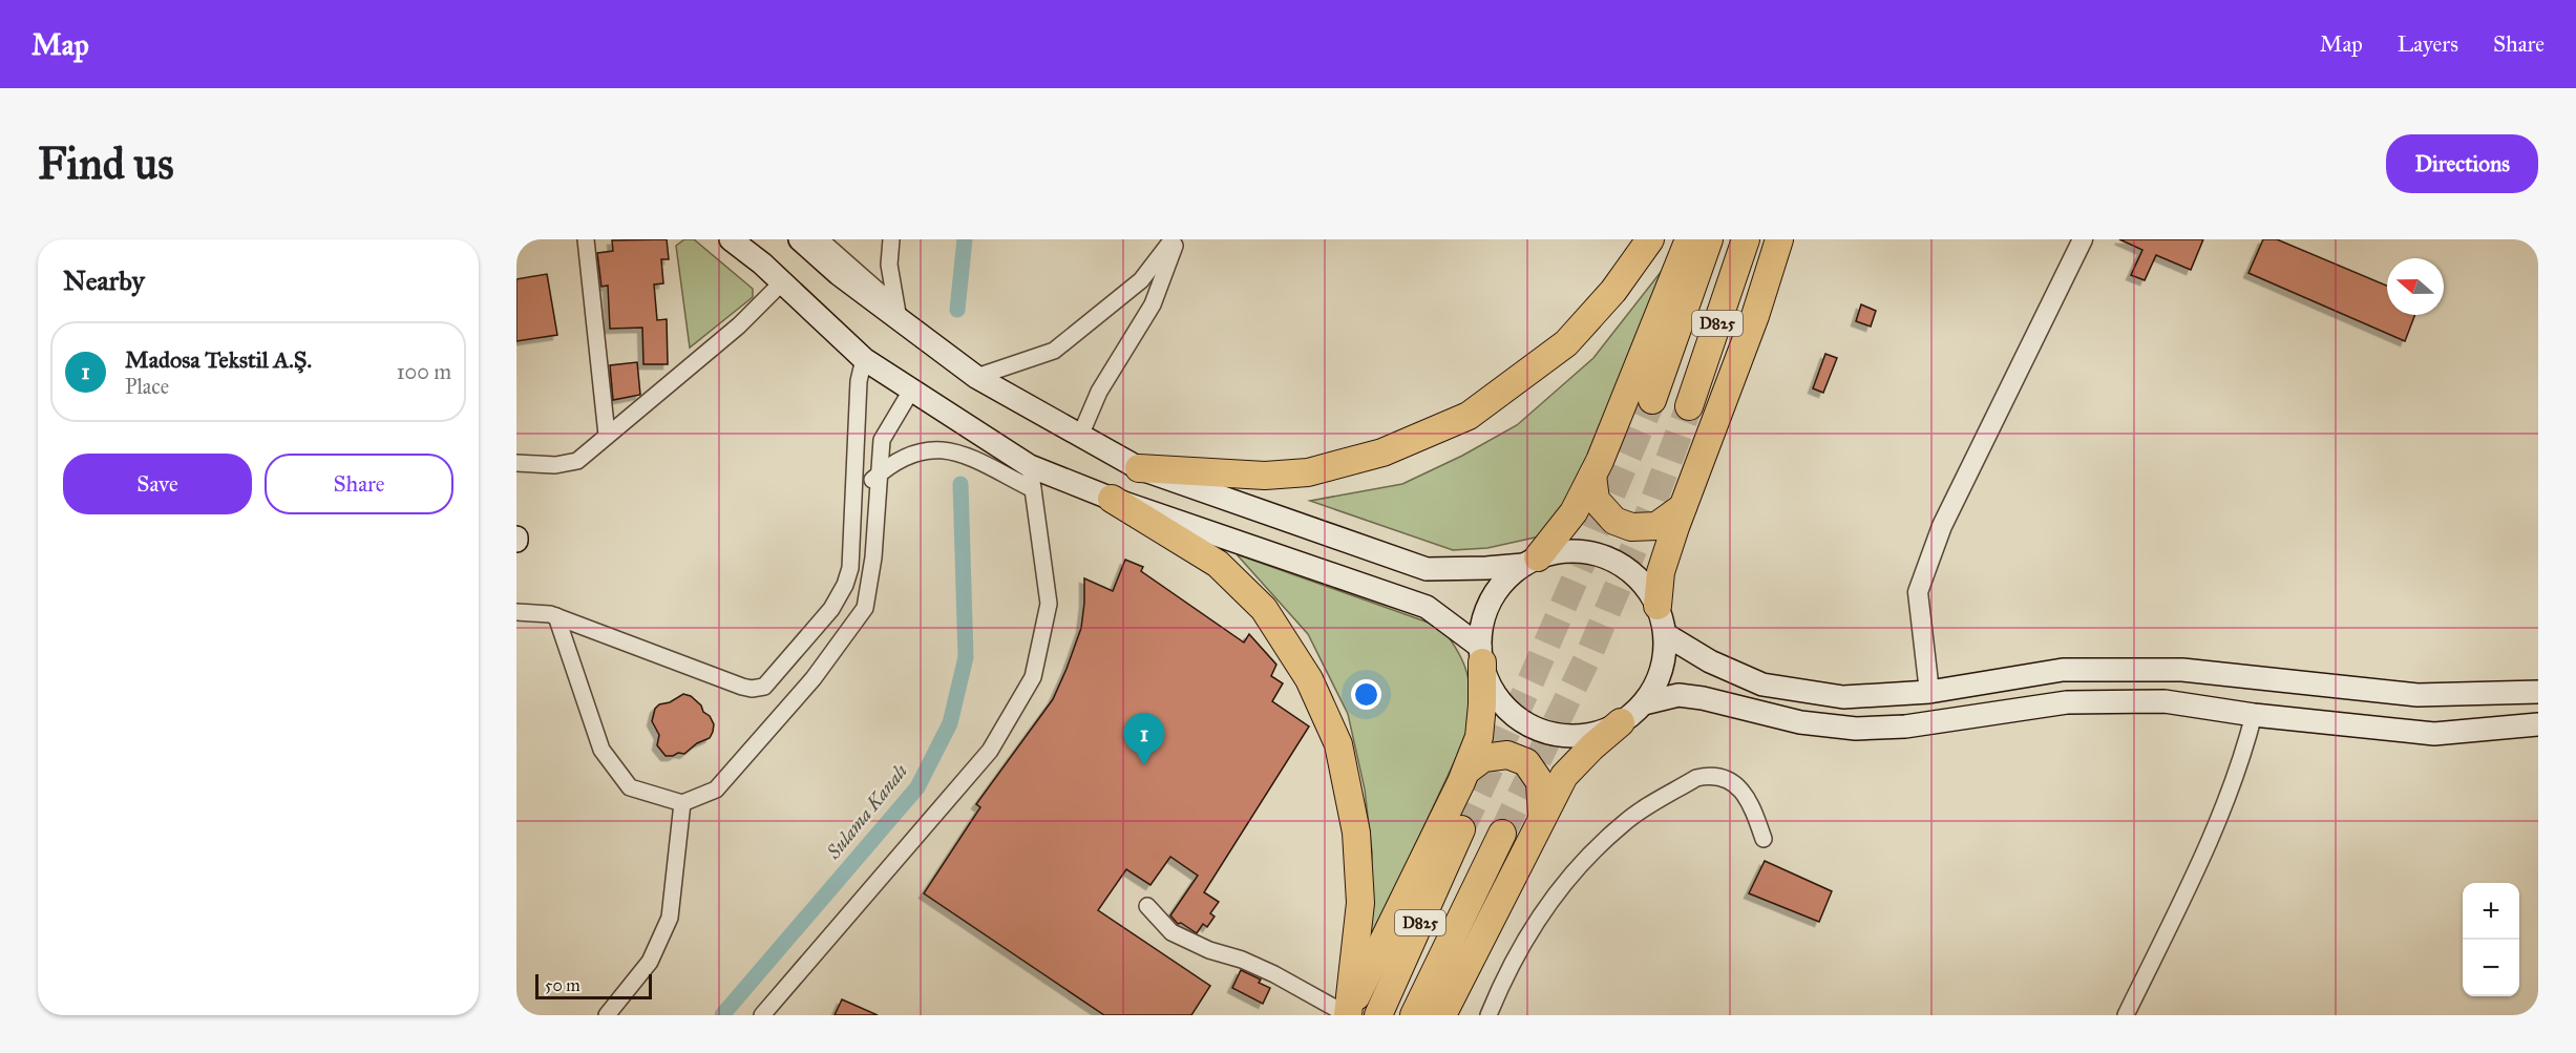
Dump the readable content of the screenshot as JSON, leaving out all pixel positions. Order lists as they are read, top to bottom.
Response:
{
  "streets": {
    "highway": ["D825"]
  },
  "water": ["Sulama Kanalı"],
  "scale_bar": "50 m",
  "north": "left",
  "page": {
    "header": "Map",
    "nav": ["Map", "Layers", "Share"],
    "buttons": [
      "Directions",
      ["Save", "Share"]
    ],
    "title": "Find us",
    "heading": "Nearby",
    "list": [
      {
        "mark": "1",
        "name": "Madosa Tekstil A.Ş.",
        "note": "Place",
        "value": "100 m"
      }
    ],
    "pins": "1",
    "map_buttons": ["+", "−"],
    "scale": "50 m"
  }
}
